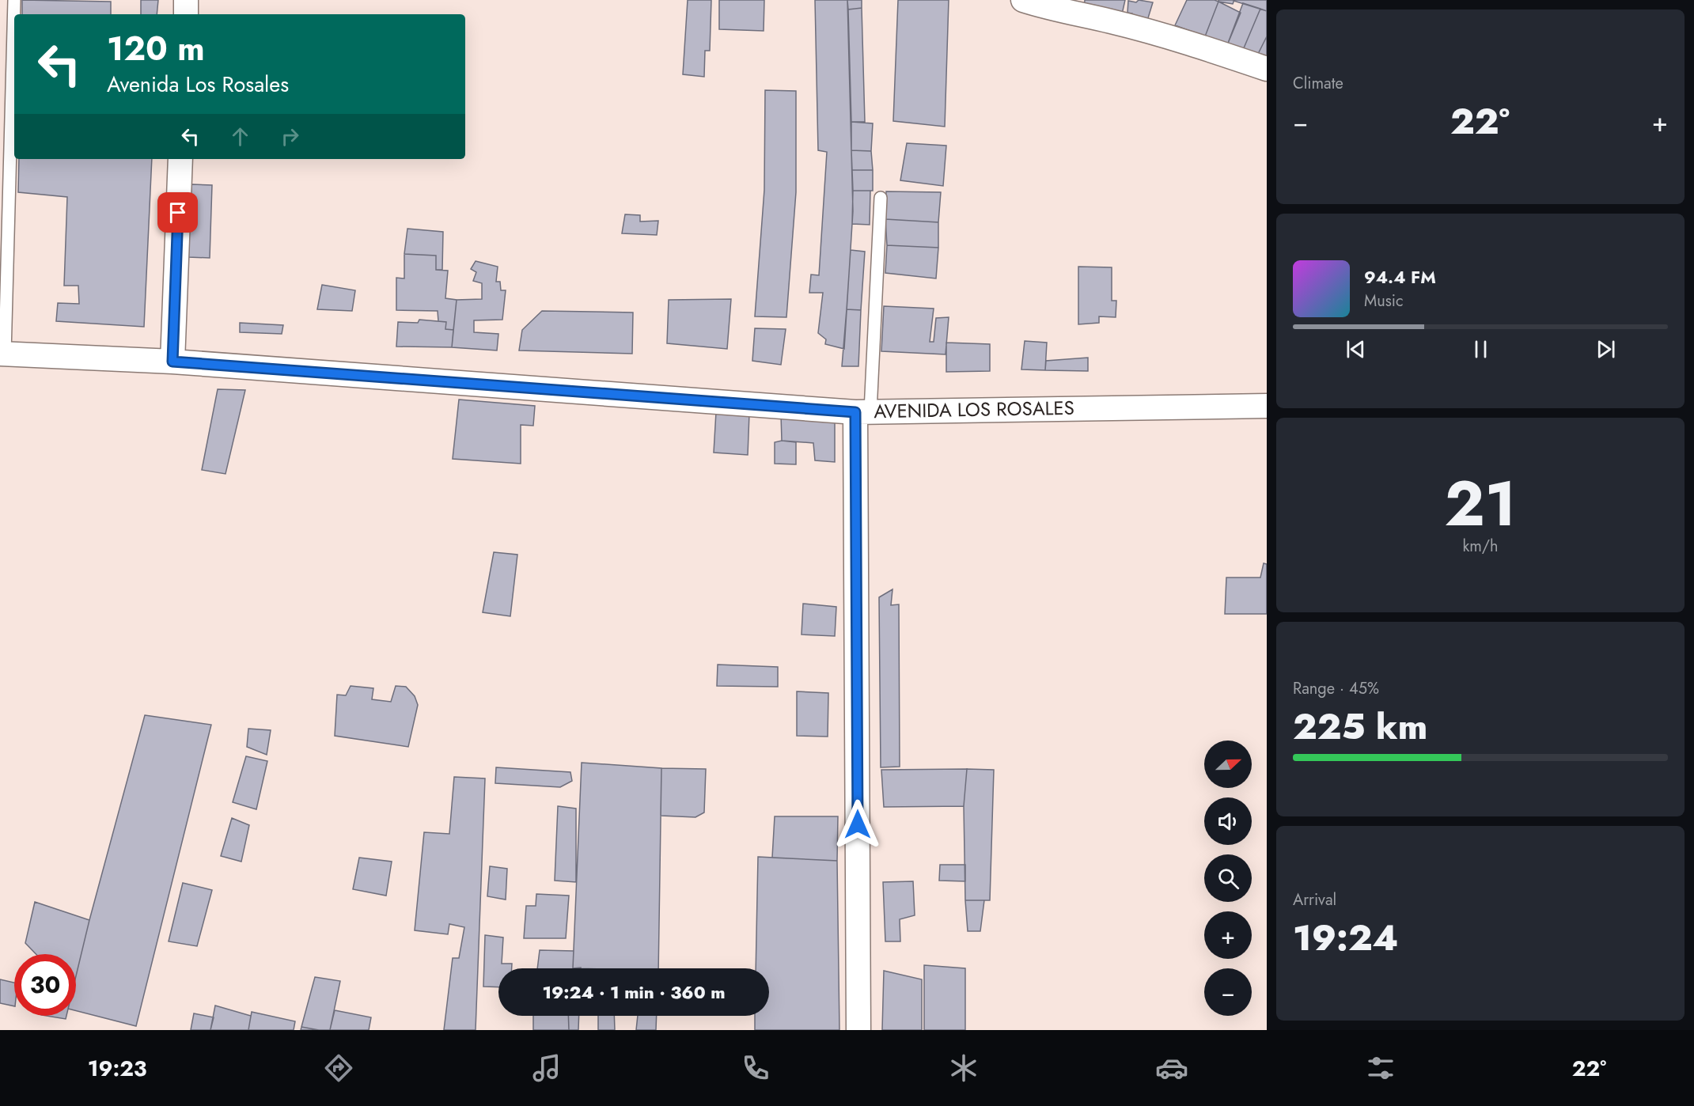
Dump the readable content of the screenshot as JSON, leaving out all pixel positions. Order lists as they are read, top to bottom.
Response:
{
  "streets": {
    "street": ["AVENIDA LOS ROSALES"]
  },
  "north": "right",
  "page": {
    "tile": [
      "Climate",
      ["21", "km/h"],
      ["Range · 45%", "225 km"],
      ["Arrival", "19:24"]
    ],
    "turn": ["120 m", "Avenida Los Rosales"],
    "heat": ["−", "22°", "+"],
    "song": ["94.4 FM", "Music"],
    "map_buttons": ["+", "−"],
    "limit": "30",
    "trip": "19:24 · 1 min · 360 m",
    "tabs": ["19:23", "22°"]
  }
}
